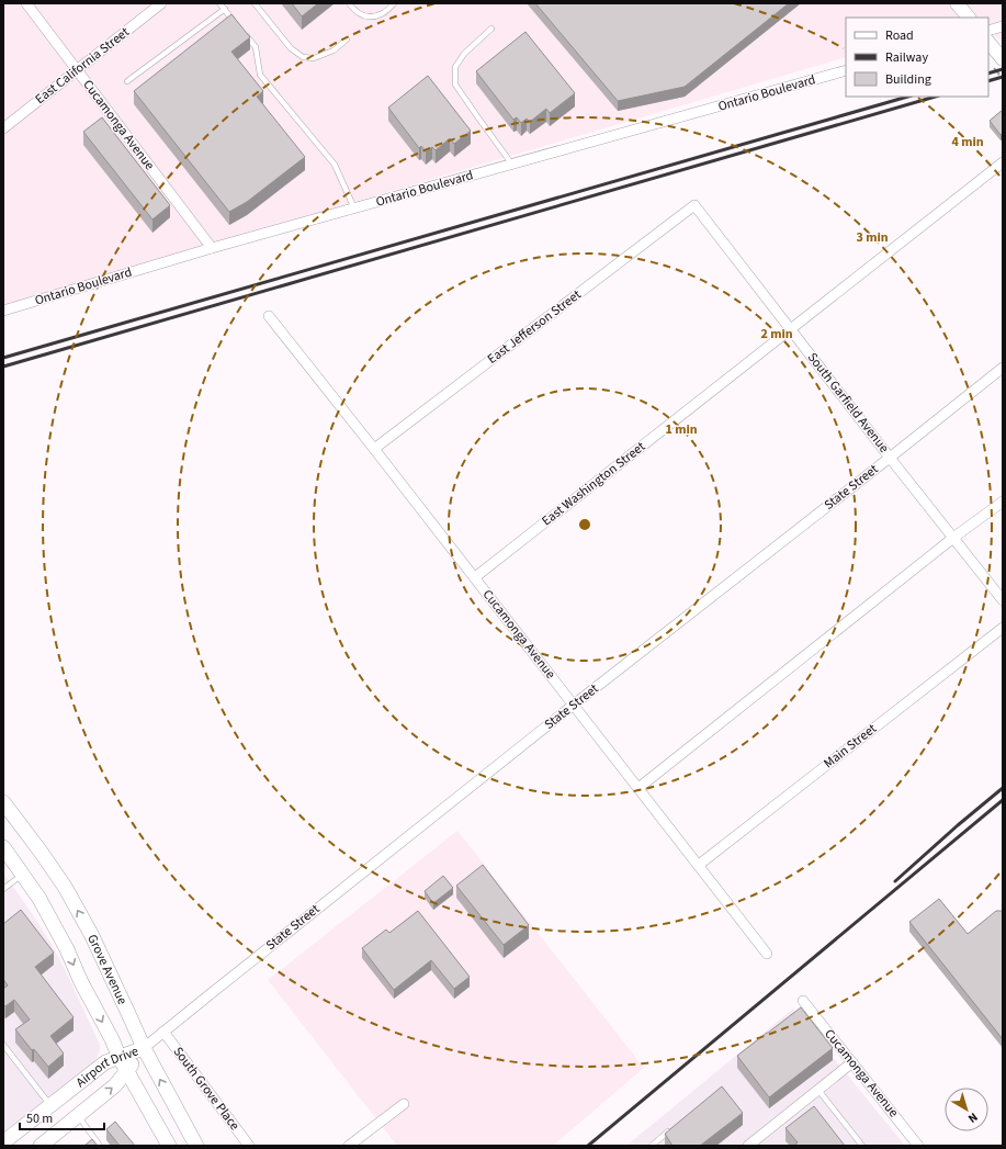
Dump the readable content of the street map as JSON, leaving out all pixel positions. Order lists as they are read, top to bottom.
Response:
{
  "streets": {
    "main road": ["Grove Avenue", "Airport Drive"],
    "street": [
      "East California Street",
      "Ontario Boulevard",
      "Cucamonga Avenue",
      "East Jefferson Street",
      "South Garfield Avenue",
      "East Washington Street",
      "State Street",
      "Main Street",
      "South Grove Place"
    ]
  },
  "crossings": [
    ["East California Street", "Cucamonga Avenue"],
    ["Ontario Boulevard", "Cucamonga Avenue"],
    ["Cucamonga Avenue", "East Jefferson Street"],
    ["Cucamonga Avenue", "East Washington Street"],
    ["Cucamonga Avenue", "State Street"],
    ["Cucamonga Avenue", "Main Street"],
    ["East Jefferson Street", "South Garfield Avenue"],
    ["South Garfield Avenue", "East Washington Street"],
    ["South Garfield Avenue", "State Street"],
    ["State Street", "Grove Avenue"],
    ["State Street", "Airport Drive"],
    ["State Street", "South Grove Place"],
    ["Grove Avenue", "Airport Drive"]
  ],
  "legend": ["Road", "Railway", "Building"],
  "scale_bar": "50 m",
  "north": "bottom right",
  "rings": [
    "4 min",
    "3 min",
    "2 min",
    "1 min"
  ]
}
